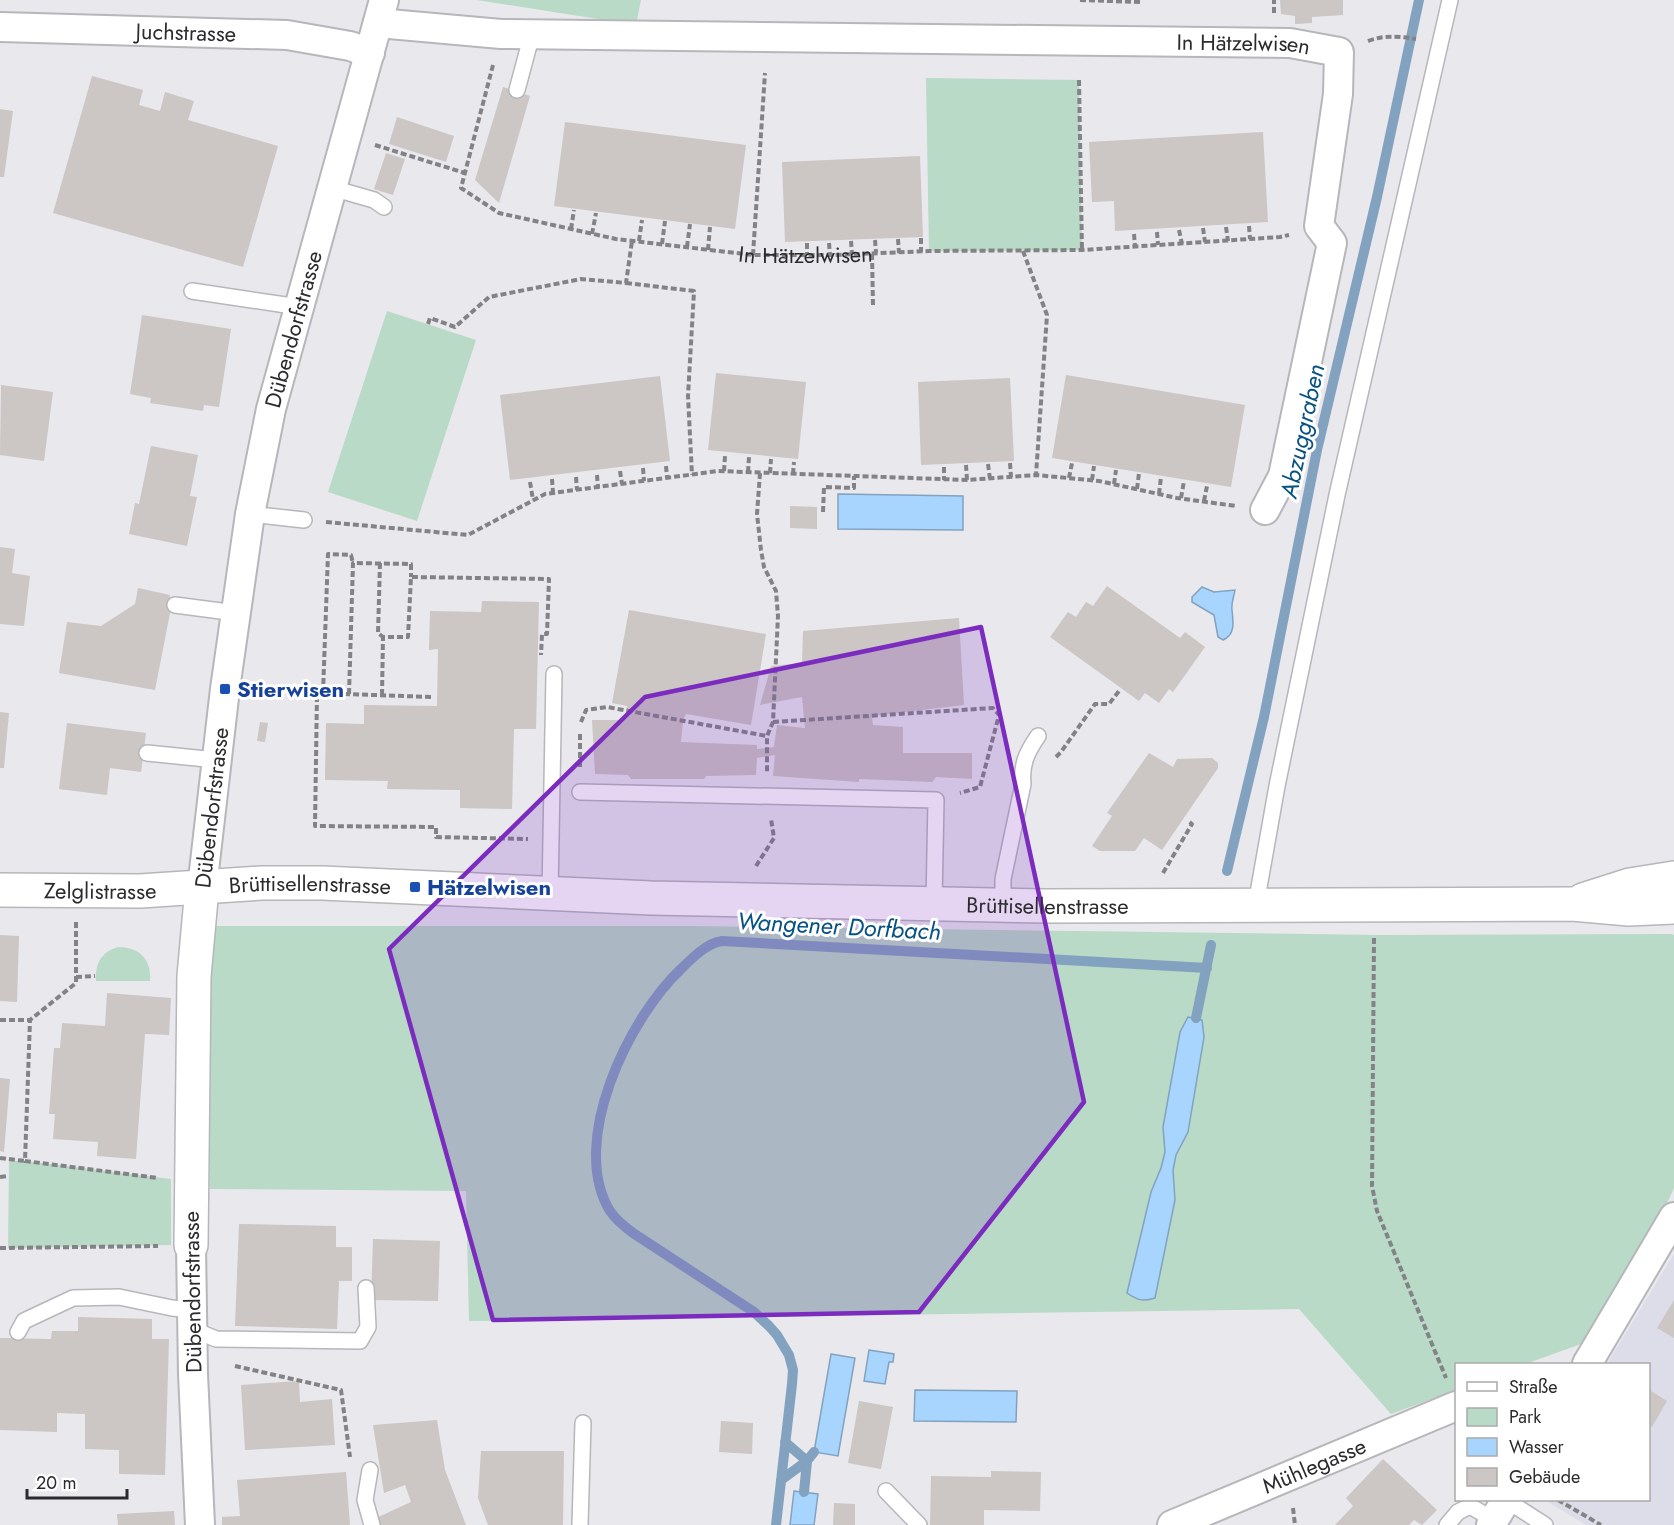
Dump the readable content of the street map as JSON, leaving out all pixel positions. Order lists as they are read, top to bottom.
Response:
{
  "streets": {
    "street": [
      "Juchstrasse",
      "In Hätzelwisen",
      "Dübendorfstrasse",
      "Brüttisellenstrasse",
      "Zelglistrasse",
      "Mühlegasse"
    ]
  },
  "crossings": [
    ["Juchstrasse", "Dübendorfstrasse"],
    ["In Hätzelwisen", "Dübendorfstrasse"],
    ["Dübendorfstrasse", "Brüttisellenstrasse"],
    ["Dübendorfstrasse", "Zelglistrasse"],
    ["Brüttisellenstrasse", "Zelglistrasse"]
  ],
  "water": ["Abzuggraben", "Wangener Dorfbach"],
  "places": {
    "transit": ["Stierwisen", "Hätzelwisen"]
  },
  "legend": [
    "Straße",
    "Park",
    "Wasser",
    "Gebäude"
  ],
  "scale_bar": "20 m"
}
